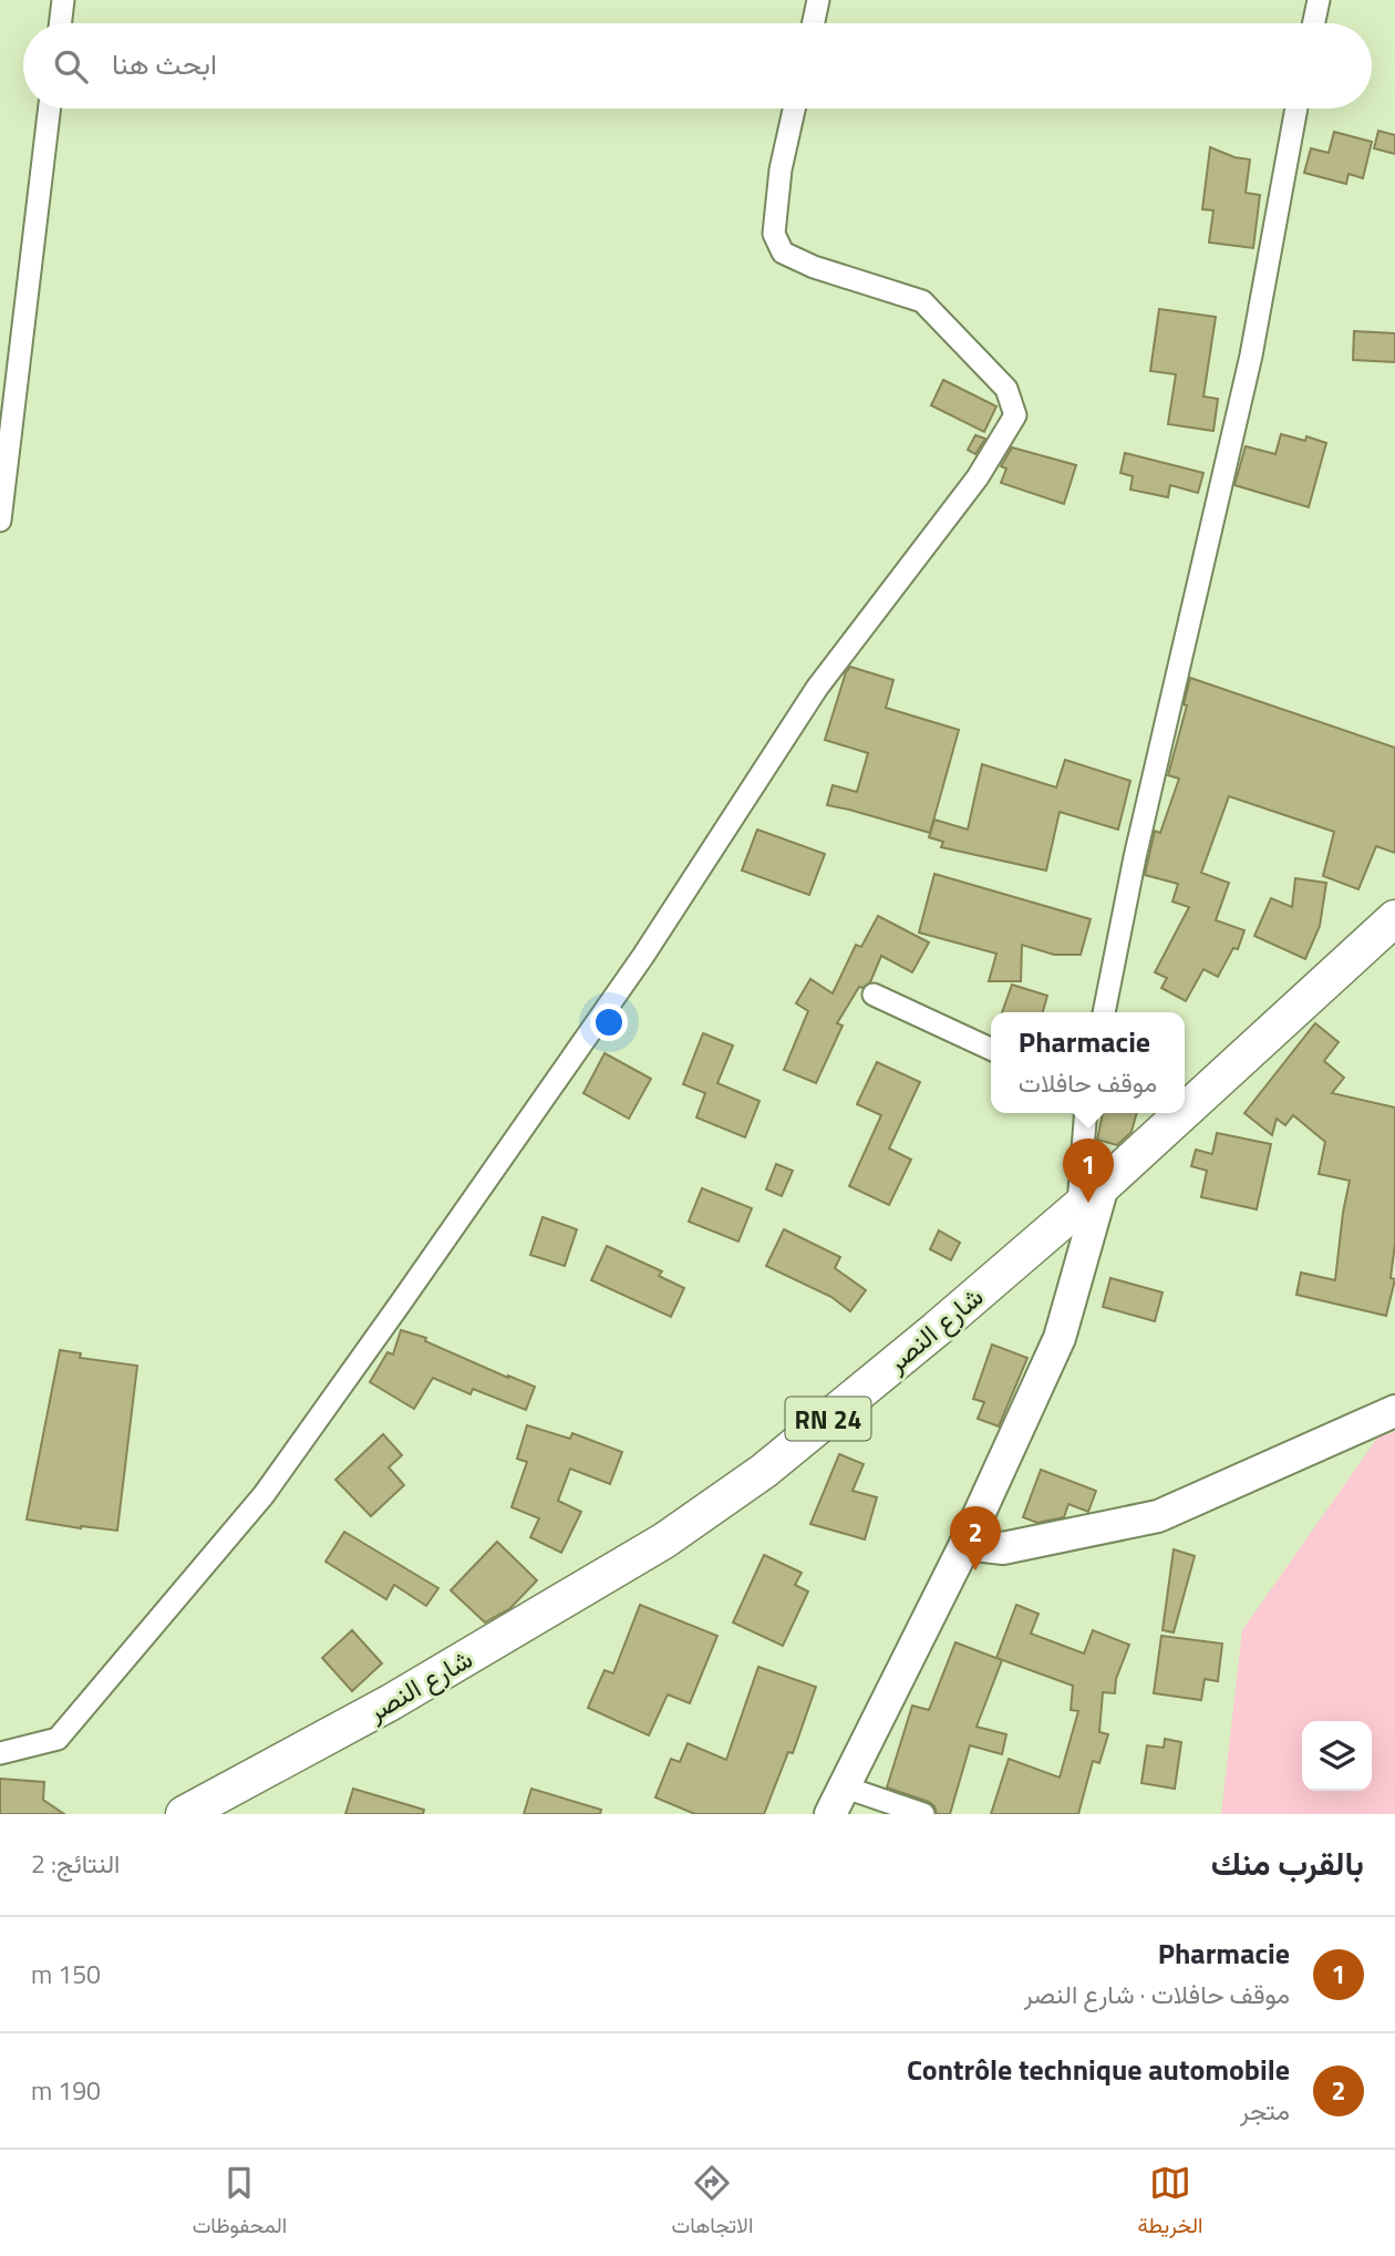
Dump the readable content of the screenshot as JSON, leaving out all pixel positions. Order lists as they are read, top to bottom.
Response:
{
  "streets": {
    "main road": ["شارع النصر", "RN 24"]
  },
  "page": {
    "search": "ابحث هنا",
    "popup": ["Pharmacie", "موقف حافلات"],
    "pins": ["1", "2"],
    "heading": ["بالقرب منك", "النتائج: 2"],
    "list": [
      {
        "mark": "1",
        "name": "Pharmacie",
        "note": "موقف حافلات · شارع النصر",
        "value": "150 m"
      },
      {
        "mark": "2",
        "name": "Contrôle technique automobile",
        "note": "متجر",
        "value": "190 m"
      }
    ],
    "nav": ["الخريطة", "الاتجاهات", "المحفوظات"]
  }
}
